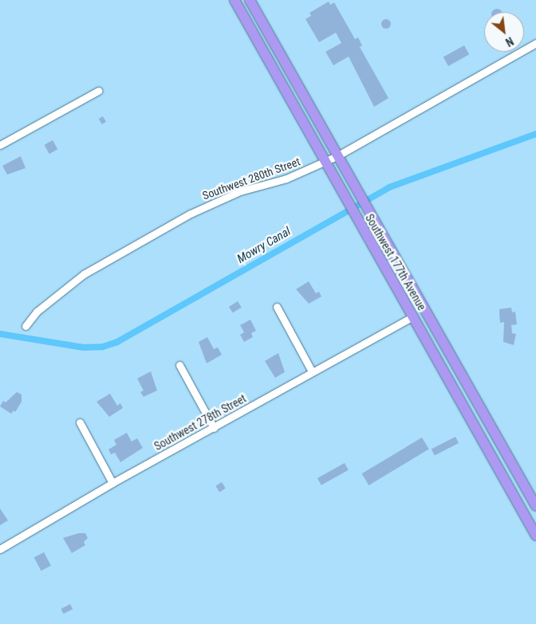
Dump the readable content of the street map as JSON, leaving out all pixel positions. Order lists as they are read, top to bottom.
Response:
{
  "streets": {
    "highway": ["Southwest 177th Avenue"],
    "street": ["Southwest 280th Street", "Southwest 278th Street"]
  },
  "crossings": [
    ["Southwest 280th Street", "Southwest 177th Avenue"],
    ["Southwest 177th Avenue", "Southwest 278th Street"]
  ],
  "water": ["Mowry Canal"],
  "north": "bottom right"
}
